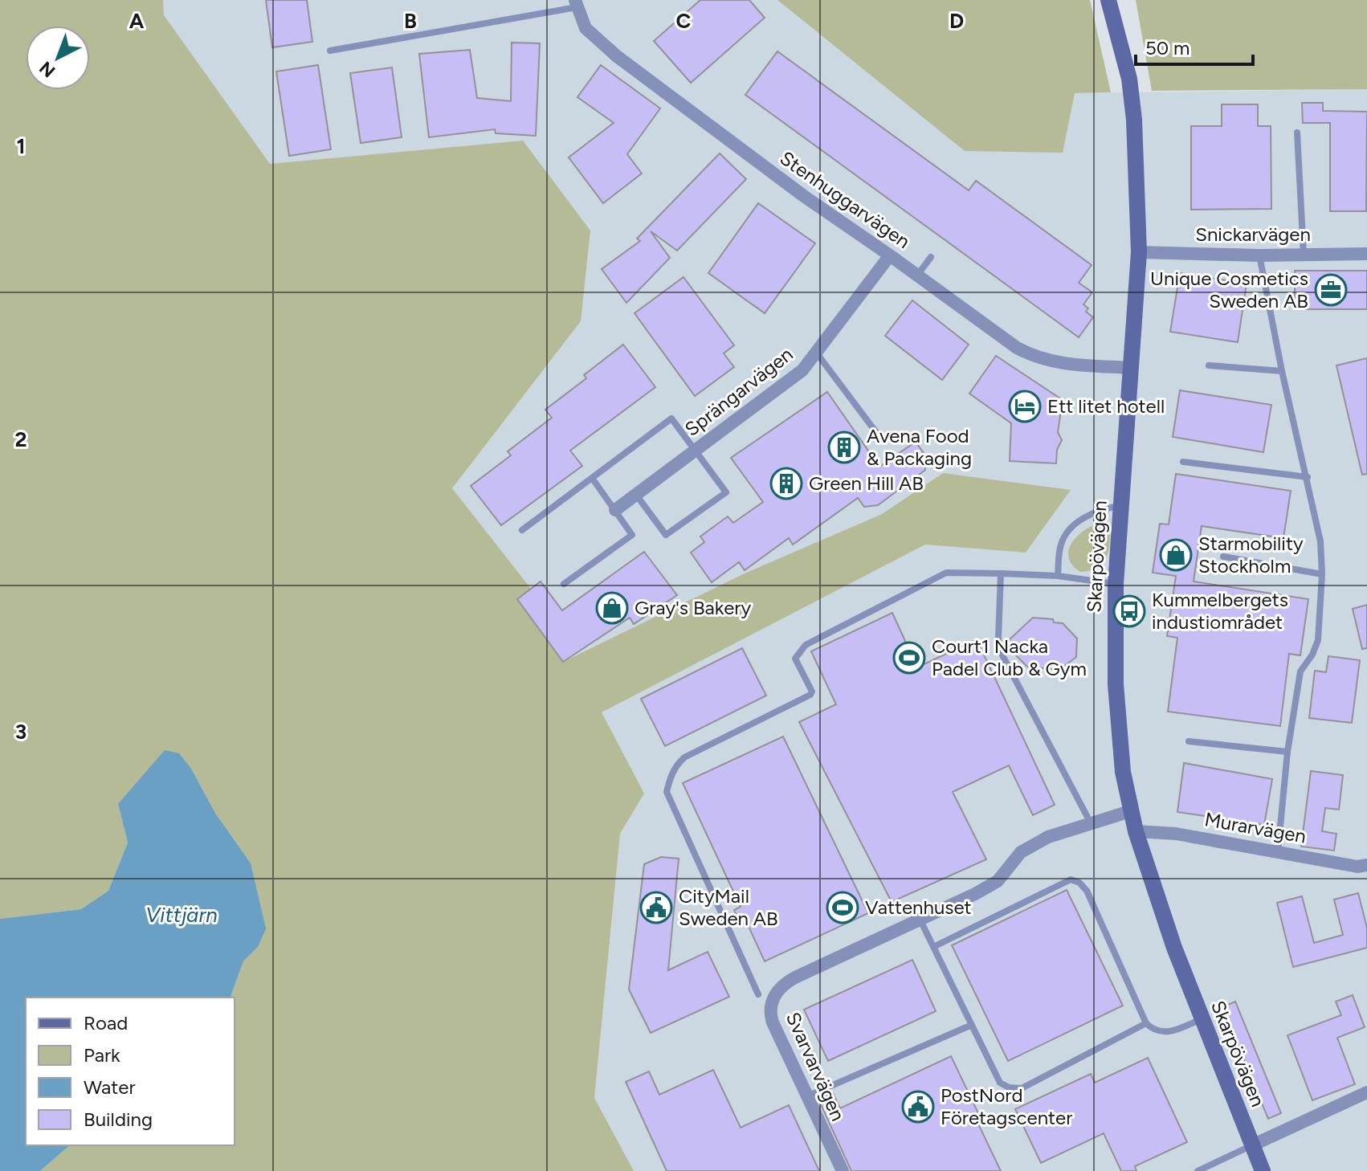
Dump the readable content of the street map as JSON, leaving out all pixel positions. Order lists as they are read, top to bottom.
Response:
{
  "streets": {
    "street": [
      "Stenhuggarvägen",
      "Snickarvägen",
      "Sprängarvägen",
      "Skarpövägen",
      "Murarvägen",
      "Svarvarvägen"
    ]
  },
  "crossings": [
    ["Stenhuggarvägen", "Sprängarvägen"],
    ["Stenhuggarvägen", "Skarpövägen"],
    ["Snickarvägen", "Skarpövägen"],
    ["Skarpövägen", "Murarvägen"],
    ["Skarpövägen", "Svarvarvägen"]
  ],
  "water": ["Vittjärn"],
  "places": {
    "office": ["Unique Cosmetics Sweden AB"],
    "hotel": ["Ett litet hotell"],
    "building": ["Avena Food & Packaging", "Green Hill AB"],
    "shop": ["Starmobility Stockholm", "Gray's Bakery"],
    "bus stop": ["Kummelbergets industiområdet"],
    "sports": ["Court1 Nacka Padel Club & Gym", "Vattenhuset"],
    "public building": ["CityMail Sweden AB", "PostNord Företagscenter"]
  },
  "legend": [
    "Road",
    "Park",
    "Water",
    "Building"
  ],
  "scale_bar": "50 m",
  "north": "bottom left",
  "grid": {
    "columns": [
      "A",
      "B",
      "C",
      "D"
    ],
    "rows": ["1", "2", "3"]
  }
}
